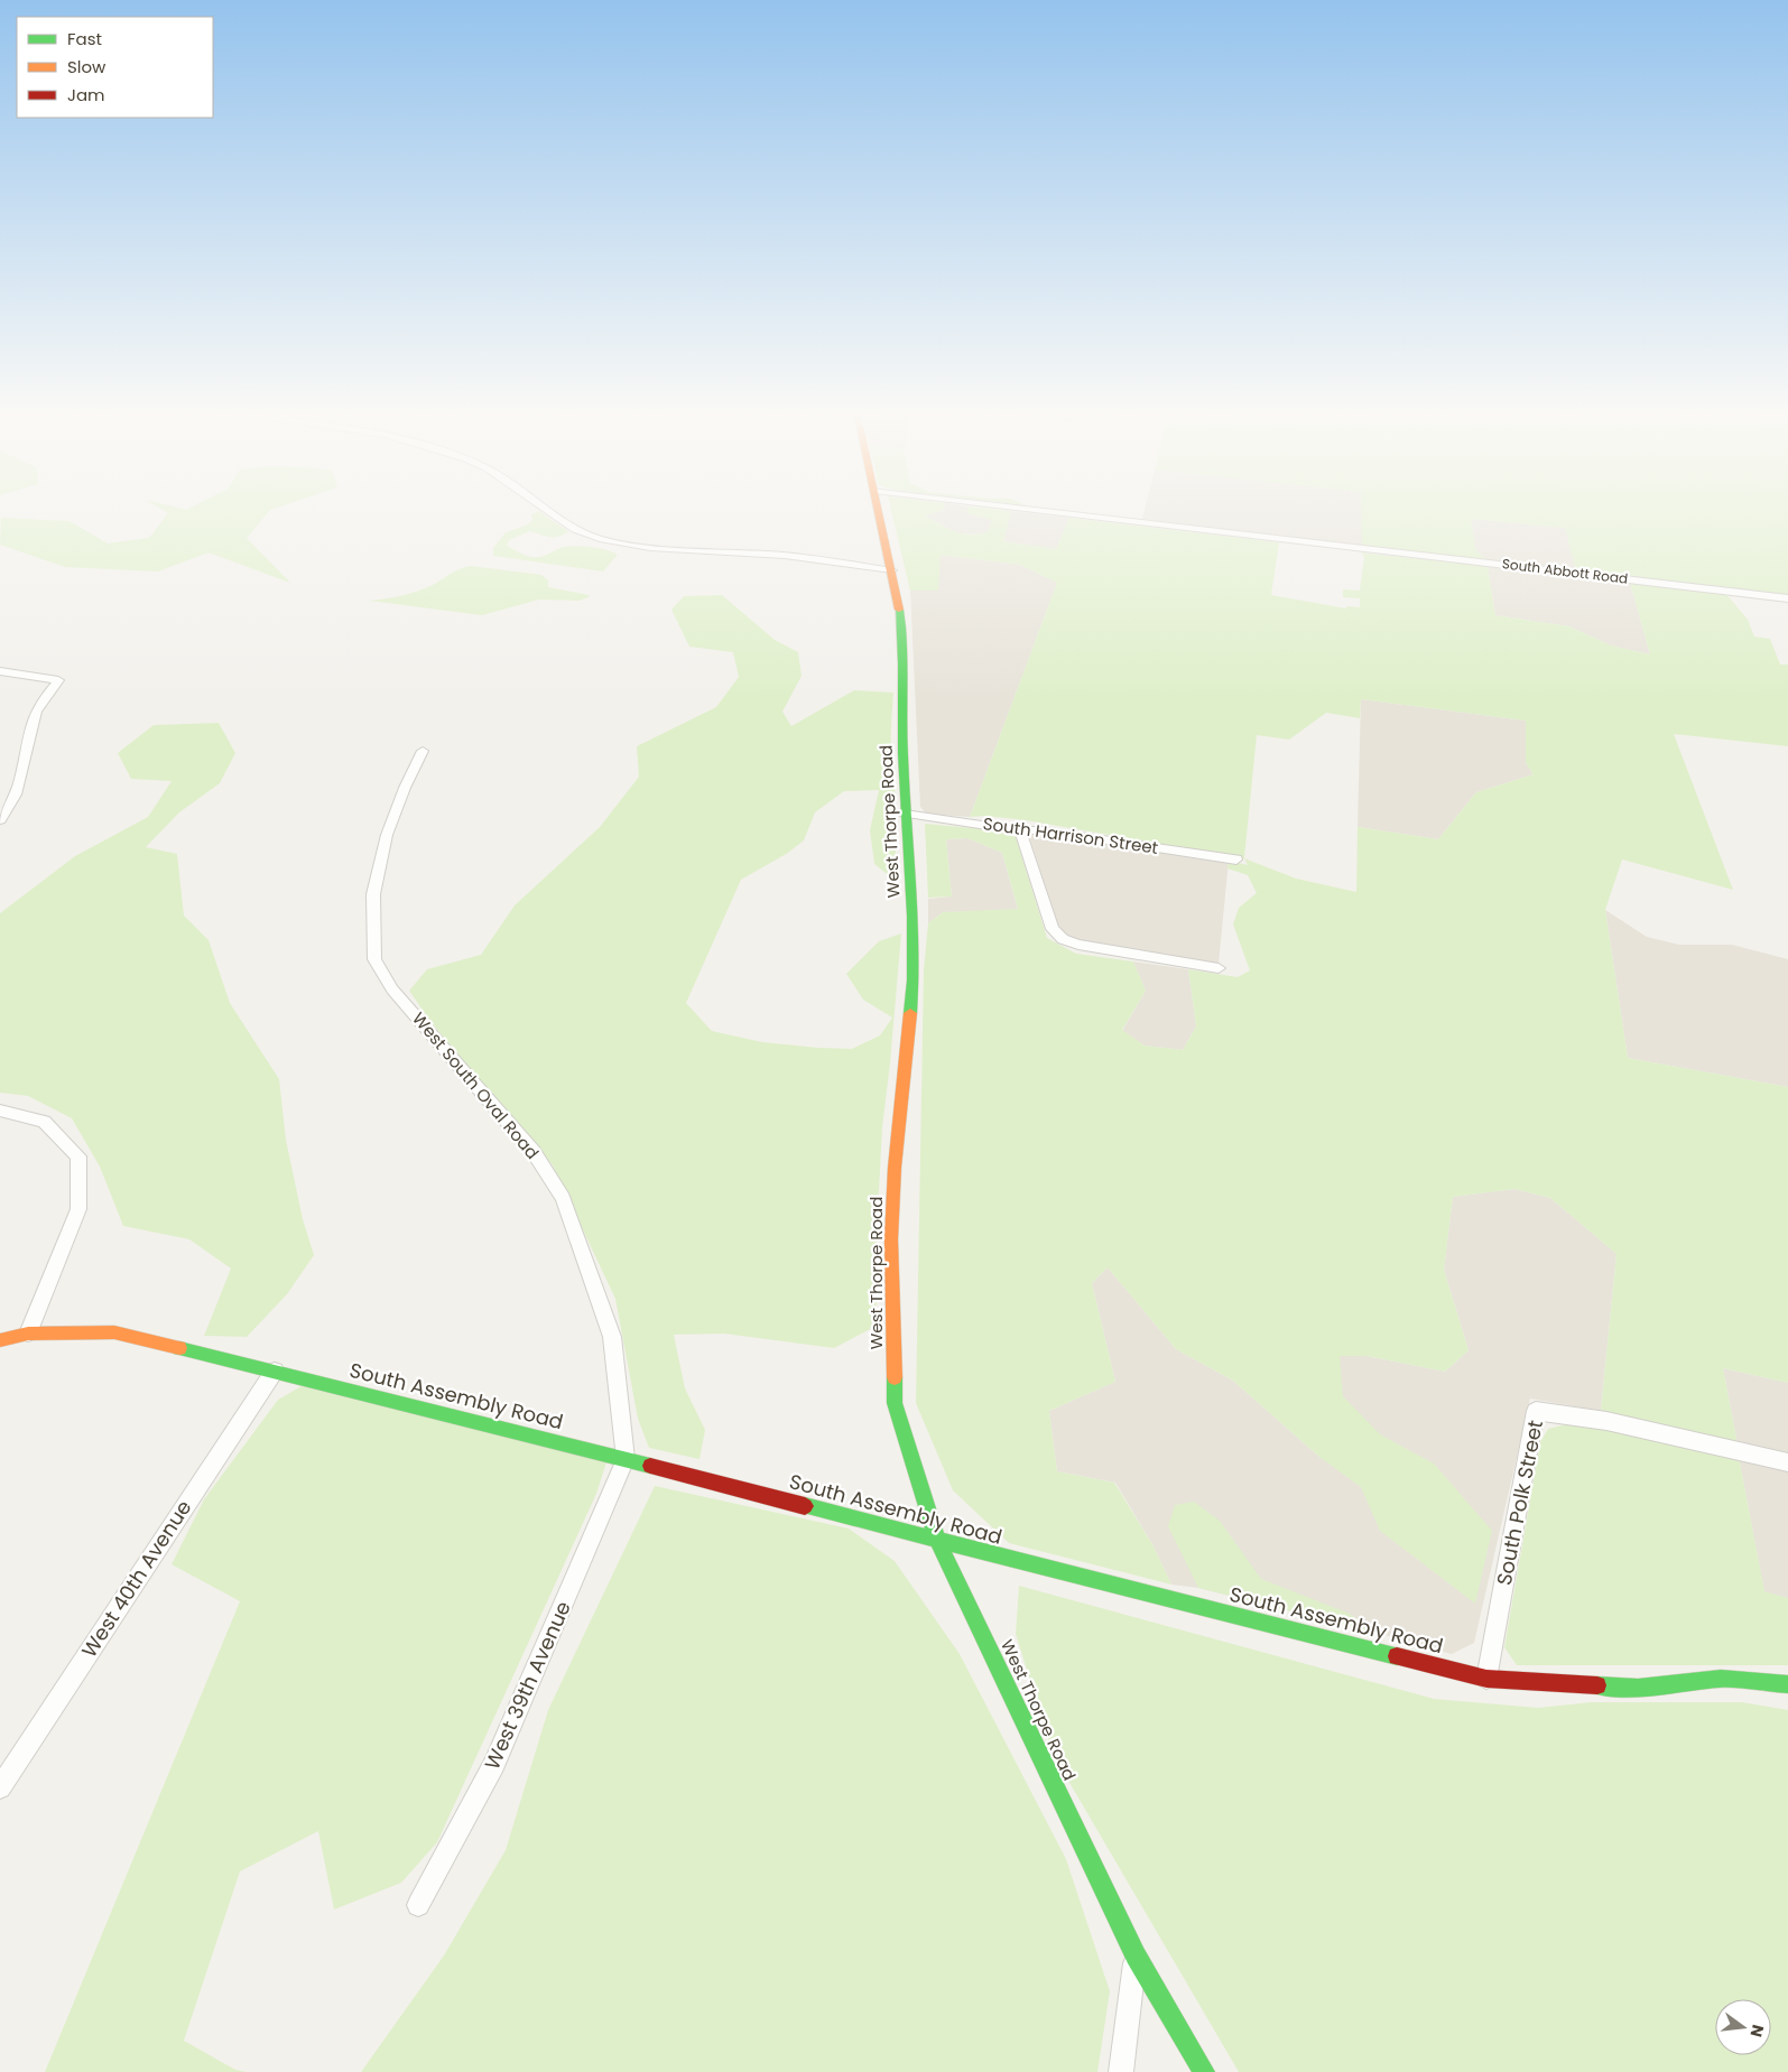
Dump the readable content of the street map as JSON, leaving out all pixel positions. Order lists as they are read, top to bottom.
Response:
{
  "streets": {
    "street": [
      "South Abbott Road",
      "West Thorpe Road",
      "South Harrison Street",
      "West South Oval Road",
      "South Assembly Road",
      "South Polk Street",
      "West 40th Avenue",
      "West 39th Avenue"
    ]
  },
  "crossings": [
    ["West Thorpe Road", "South Harrison Street"],
    ["West Thorpe Road", "South Assembly Road"],
    ["West South Oval Road", "South Assembly Road"],
    ["West South Oval Road", "West 39th Avenue"],
    ["South Assembly Road", "South Polk Street"],
    ["South Assembly Road", "West 40th Avenue"],
    ["South Assembly Road", "West 39th Avenue"]
  ],
  "legend": ["Fast", "Slow", "Jam"],
  "north": "right"
}
